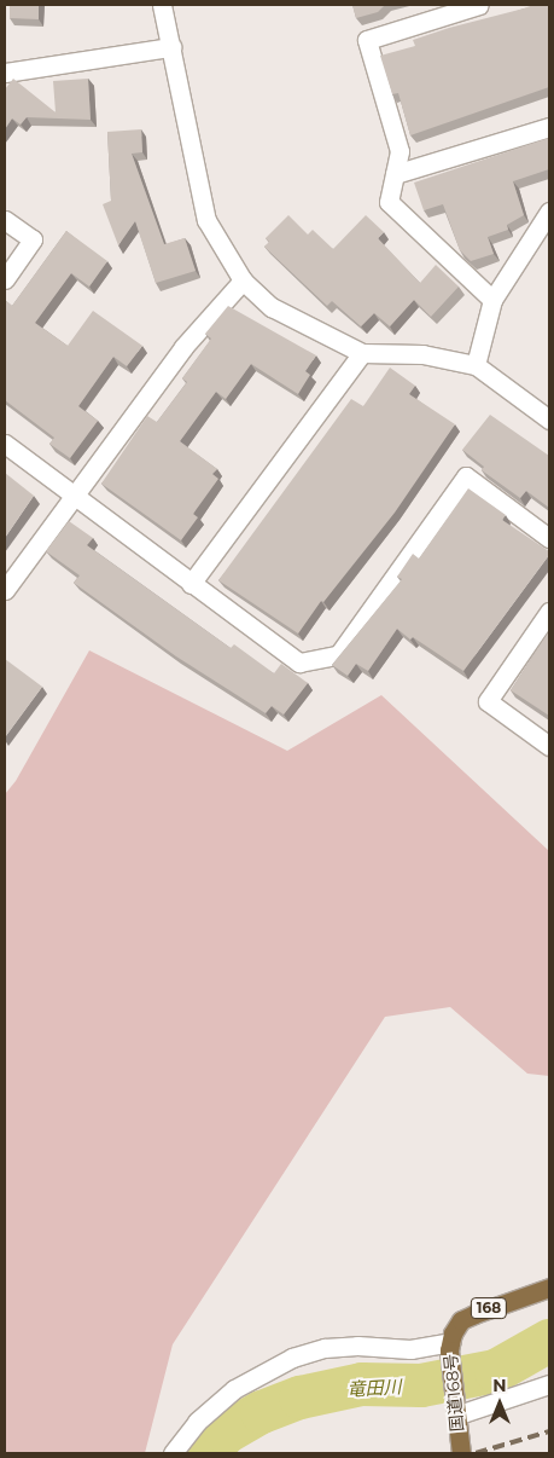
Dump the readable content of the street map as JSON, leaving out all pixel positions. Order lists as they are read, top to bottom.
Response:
{
  "streets": {
    "highway": ["168", "国道168号"]
  },
  "water": ["竜田川"],
  "north": "top"
}
